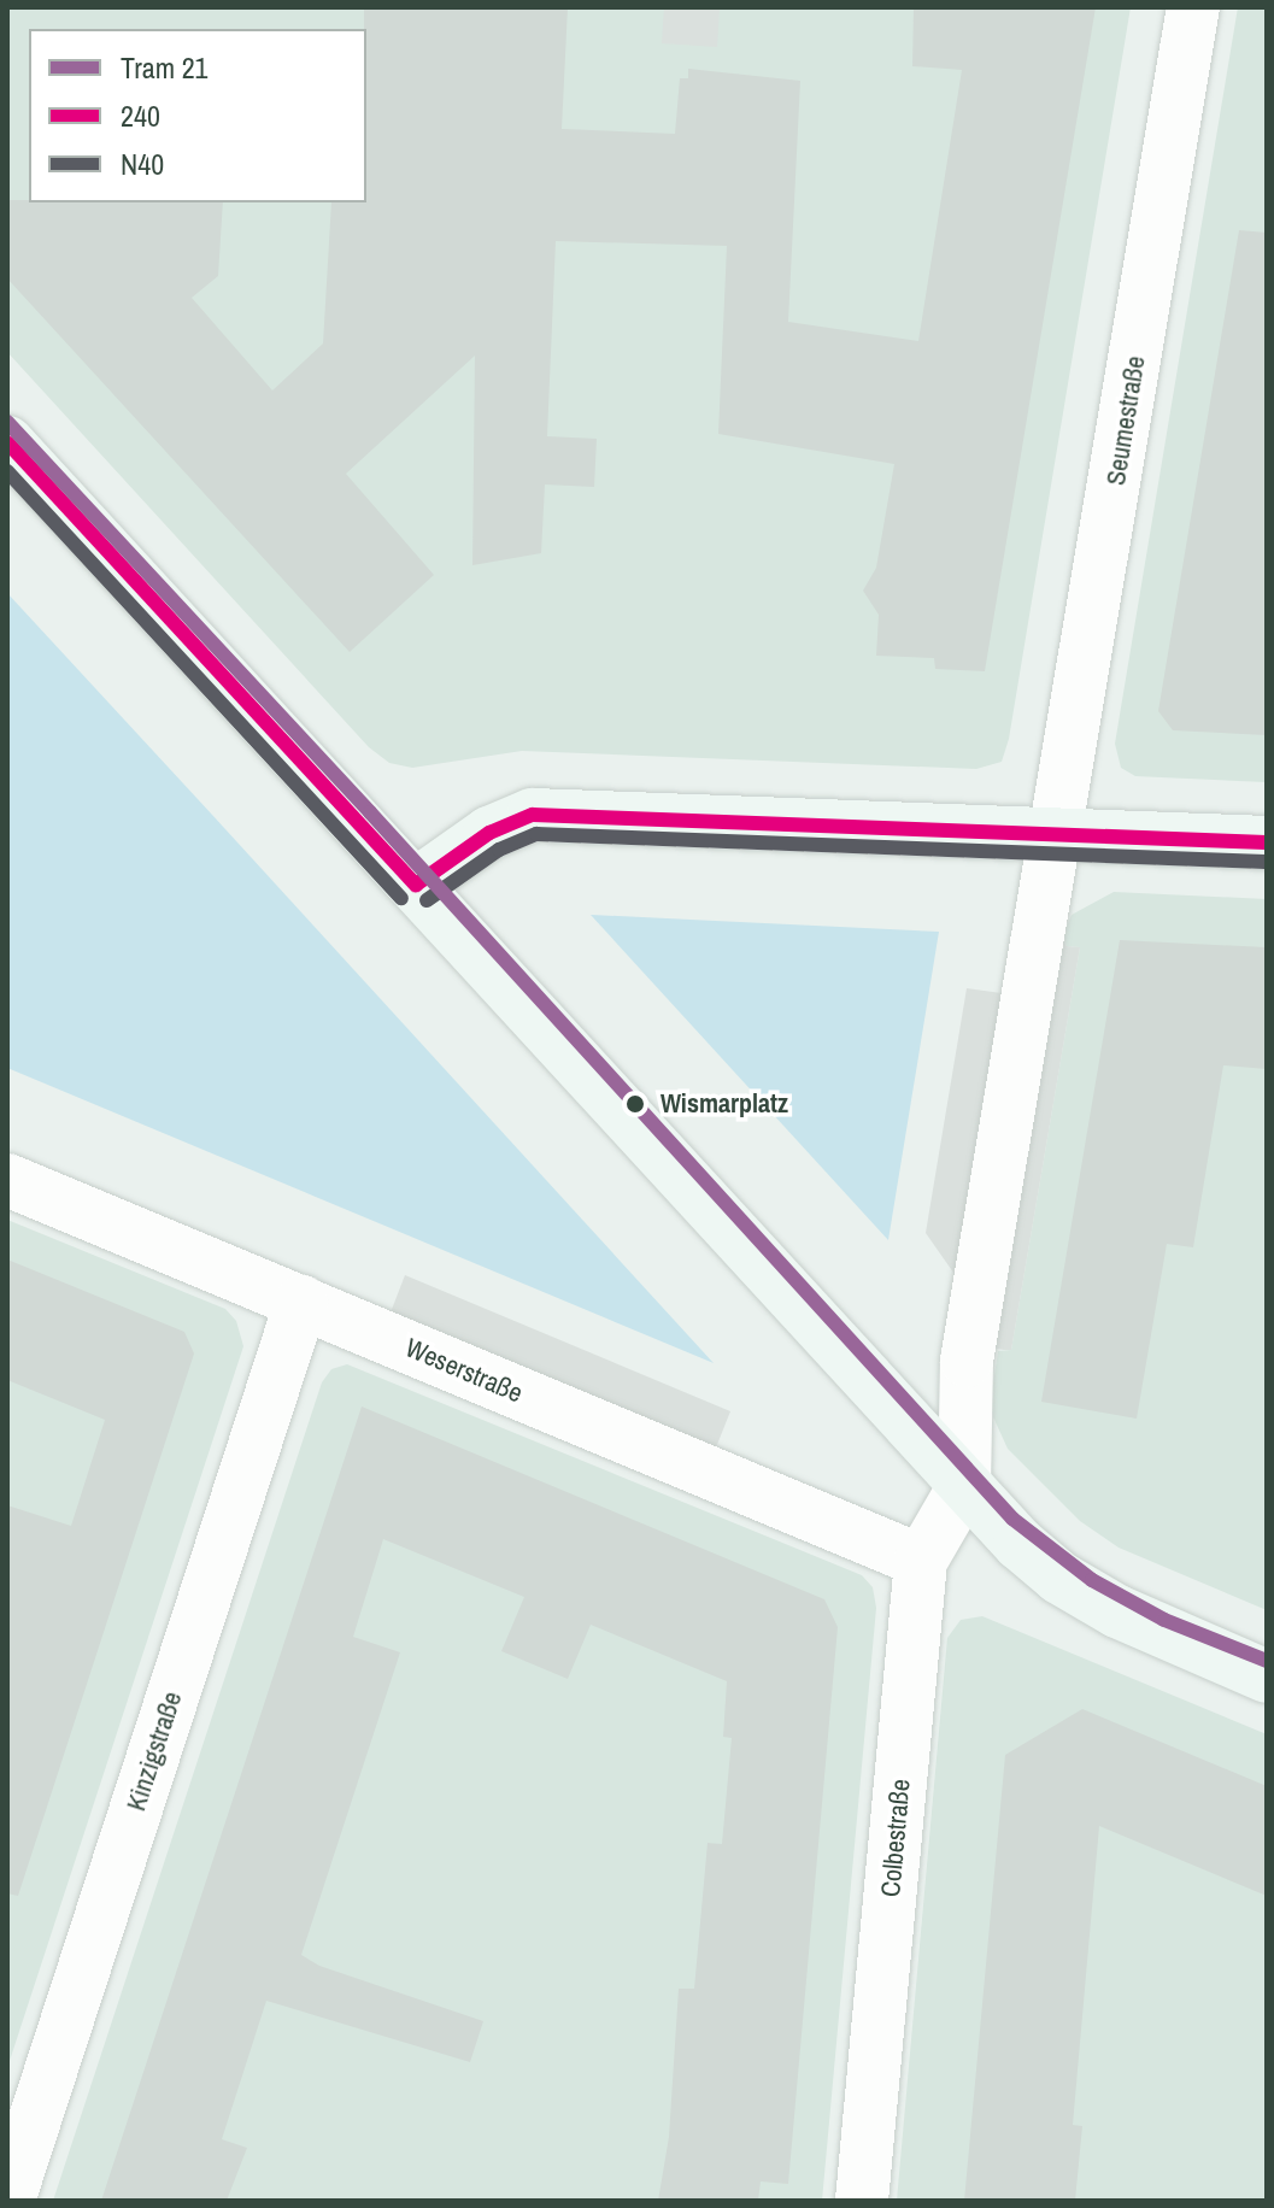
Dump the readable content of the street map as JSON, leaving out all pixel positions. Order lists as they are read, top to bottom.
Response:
{
  "streets": {
    "street": [
      "Seumestraße",
      "Weserstraße",
      "Kinzigstraße",
      "Colbestraße"
    ]
  },
  "crossings": [
    ["Weserstraße", "Kinzigstraße"],
    ["Weserstraße", "Colbestraße"]
  ],
  "places": ["Wismarplatz"],
  "lines": ["tram line 21", "transit line 240", "transit line N40"],
  "legend": ["Tram 21", "240", "N40"]
}
